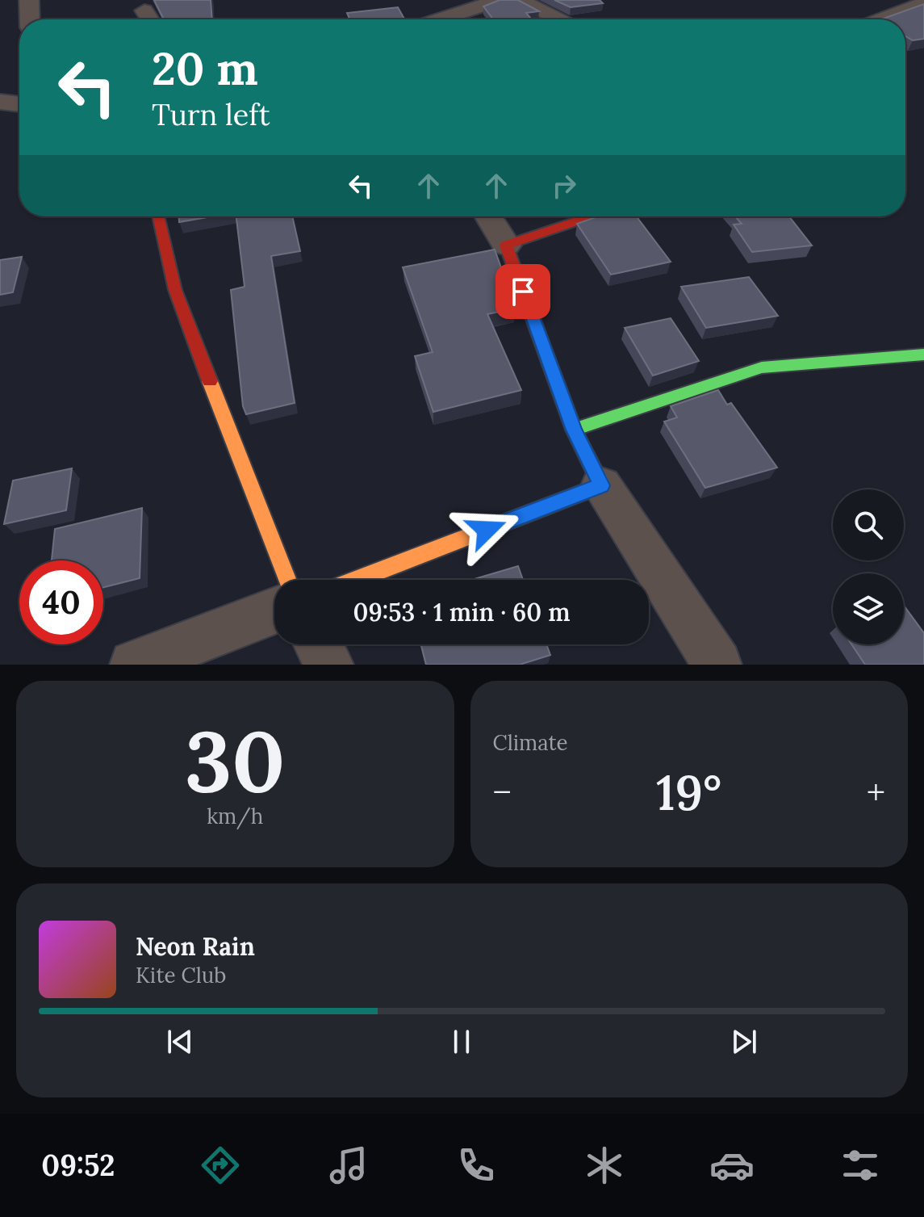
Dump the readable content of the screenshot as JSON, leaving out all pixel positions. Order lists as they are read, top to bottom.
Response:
{
  "page": {
    "turn": ["20 m", "Turn left"],
    "limit": "40",
    "trip": "09:53 · 1 min · 60 m",
    "tile": [
      ["30", "km/h"],
      "Climate"
    ],
    "heat": ["−", "19°", "+"],
    "song": ["Neon Rain", "Kite Club"],
    "tabs": "09:52"
  }
}
